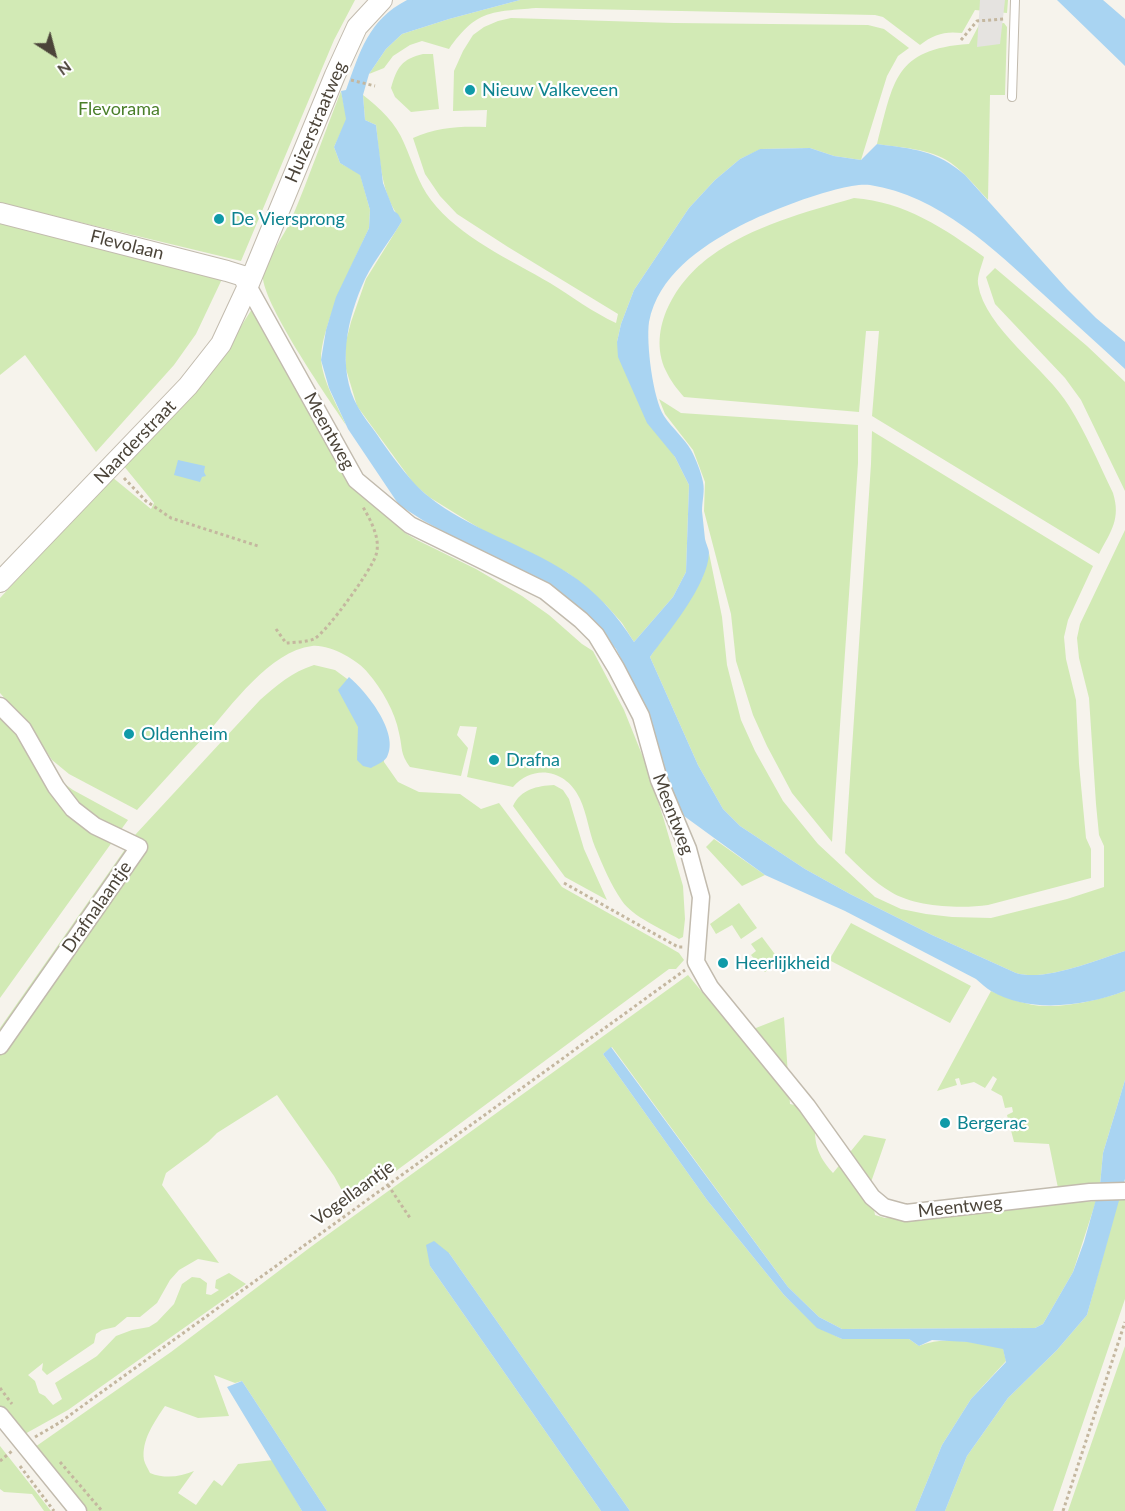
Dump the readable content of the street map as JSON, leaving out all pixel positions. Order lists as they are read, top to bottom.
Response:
{
  "streets": {
    "street": [
      "Huizerstraatweg",
      "Flevolaan",
      "Meentweg",
      "Naarderstraat",
      "Drafnalaantje"
    ],
    "path": ["Vogellaantje"]
  },
  "crossings": [
    ["Huizerstraatweg", "Flevolaan"],
    ["Huizerstraatweg", "Meentweg"],
    ["Huizerstraatweg", "Naarderstraat"],
    ["Flevolaan", "Meentweg"],
    ["Flevolaan", "Naarderstraat"],
    ["Meentweg", "Naarderstraat"],
    ["Meentweg", "Vogellaantje"]
  ],
  "parks": ["Flevorama"],
  "places": [
    "Nieuw Valkeveen",
    "De Viersprong",
    "Oldenheim",
    "Drafna",
    "Heerlijkheid",
    "Bergerac"
  ],
  "north": "bottom right"
}
